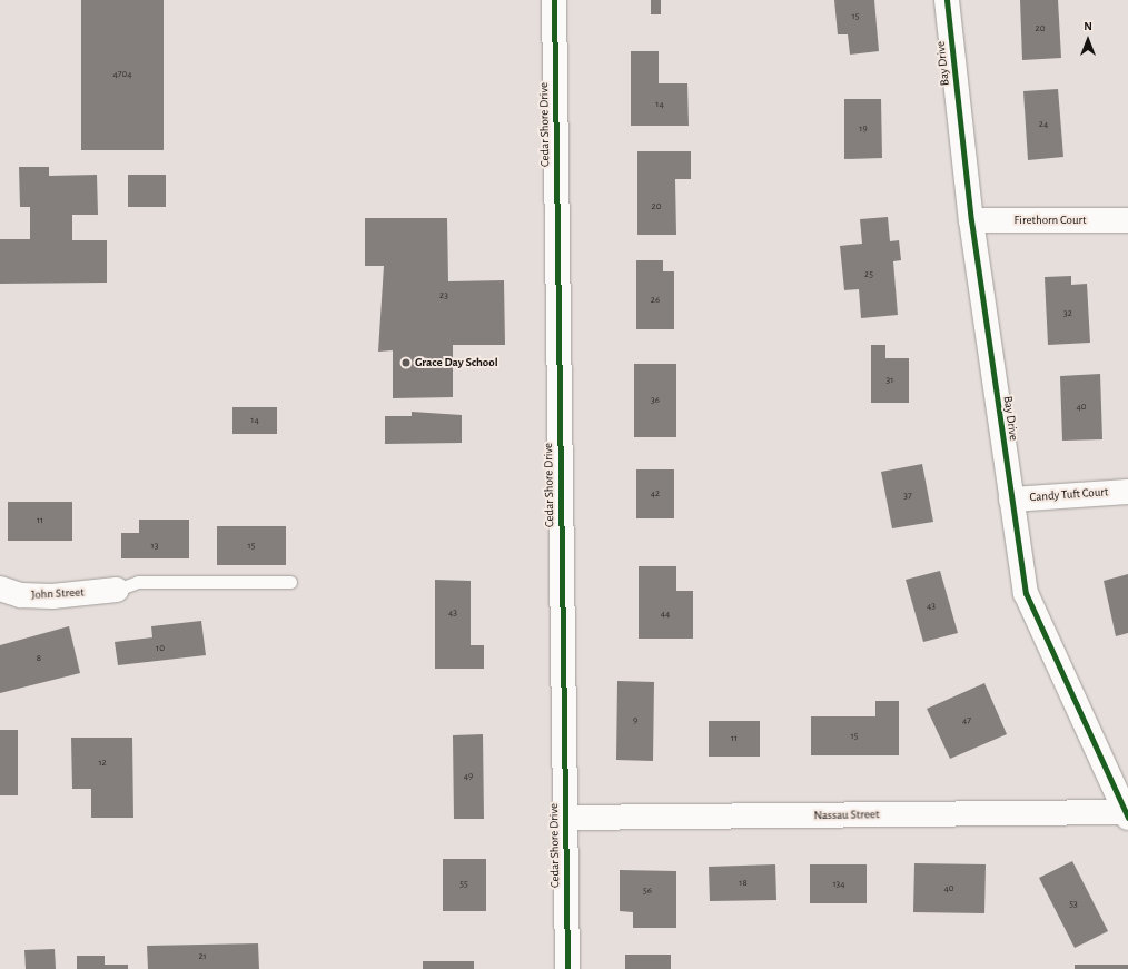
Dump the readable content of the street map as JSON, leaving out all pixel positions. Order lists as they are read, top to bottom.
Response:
{
  "streets": {
    "street": [
      "Bay Drive",
      "Cedar Shore Drive",
      "Firethorn Court",
      "Candy Tuft Court",
      "John Street",
      "Nassau Street"
    ]
  },
  "crossings": [
    ["Bay Drive", "Firethorn Court"],
    ["Bay Drive", "Candy Tuft Court"],
    ["Bay Drive", "Nassau Street"],
    ["Cedar Shore Drive", "Nassau Street"]
  ],
  "places": ["Grace Day School"],
  "house_numbers": [
    "15",
    "20",
    "4704",
    "14",
    "24",
    "19",
    "20",
    "25",
    "23",
    "26",
    "32",
    "31",
    "36",
    "40",
    "14",
    "42",
    "37",
    "11",
    "13",
    "15",
    "43",
    "43",
    "44",
    "10",
    "8",
    "9",
    "47",
    "15",
    "11",
    "12",
    "49",
    "18",
    "55",
    "134",
    "40",
    "56",
    "53",
    "21"
  ],
  "north": "top"
}
